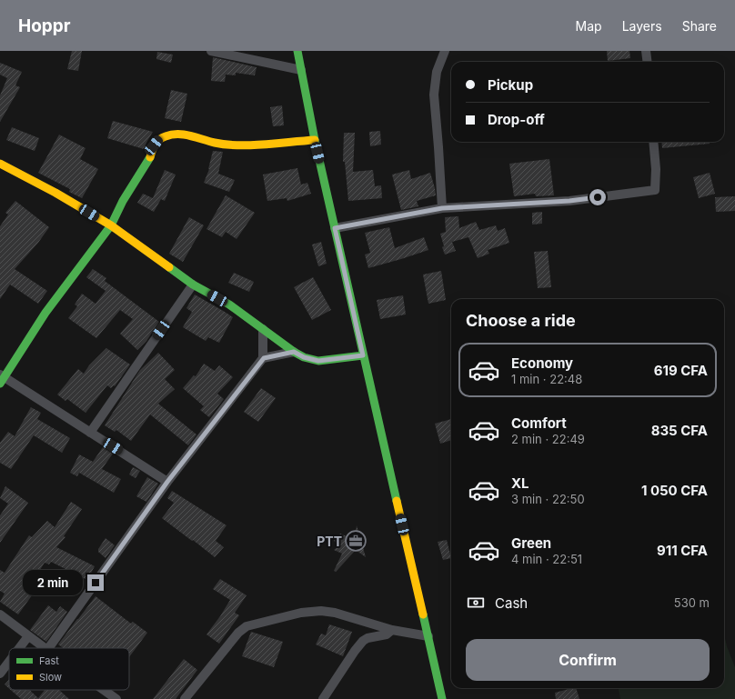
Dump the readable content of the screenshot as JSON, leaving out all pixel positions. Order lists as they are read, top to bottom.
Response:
{
  "places": {
    "office": ["PTT"]
  },
  "legend": ["Fast", "Slow"],
  "page": {
    "header": "Hoppr",
    "nav": ["Map", "Layers", "Share"],
    "banner": ["Pickup", "Drop-off"],
    "heading": "Choose a ride",
    "list": [
      {
        "name": "Economy",
        "note": "1 min · 22:48",
        "value": "619 CFA"
      },
      {
        "name": "Comfort",
        "note": "2 min · 22:49",
        "value": "835 CFA"
      },
      {
        "name": "XL",
        "note": "3 min · 22:50",
        "value": "1 050 CFA"
      },
      {
        "name": "Green",
        "note": "4 min · 22:51",
        "value": "911 CFA"
      }
    ],
    "bubble": "2 min",
    "pay": ["Cash", "530 m"],
    "buttons": "Confirm"
  }
}
